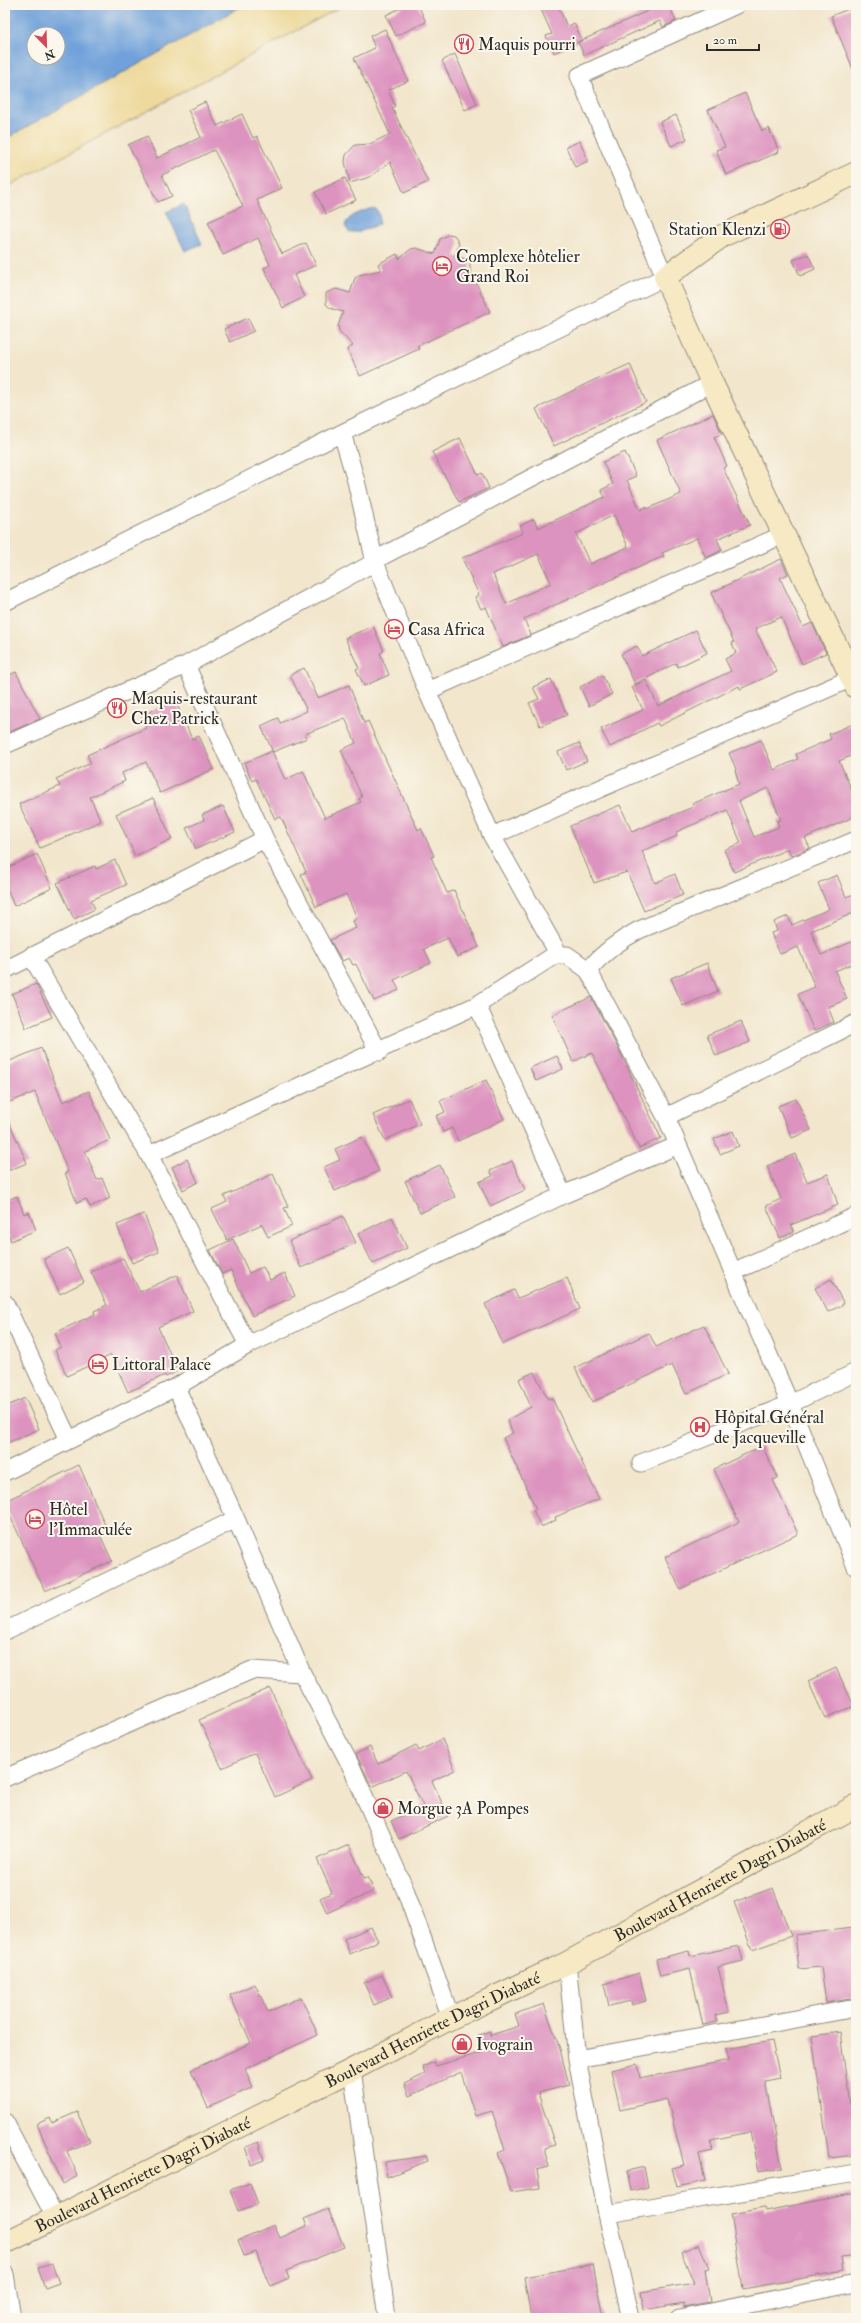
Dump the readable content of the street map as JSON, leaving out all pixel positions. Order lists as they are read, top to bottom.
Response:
{
  "streets": {
    "main road": ["Boulevard Henriette Dagri Diabaté"]
  },
  "places": {
    "restaurant": ["Maquis pourri", "Maquis-restaurant Chez Patrick"],
    "fuel station": ["Station Klenzi"],
    "hotel": [
      "Complexe hôtelier Grand Roi",
      "Casa Africa",
      "Littoral Palace",
      "Hôtel l'Immaculée"
    ],
    "hospital": ["Hôpital Général de Jacqueville"],
    "shop": ["Morgue 3A Pompes", "Ivograin"]
  },
  "scale_bar": "20 m",
  "north": "bottom right"
}
